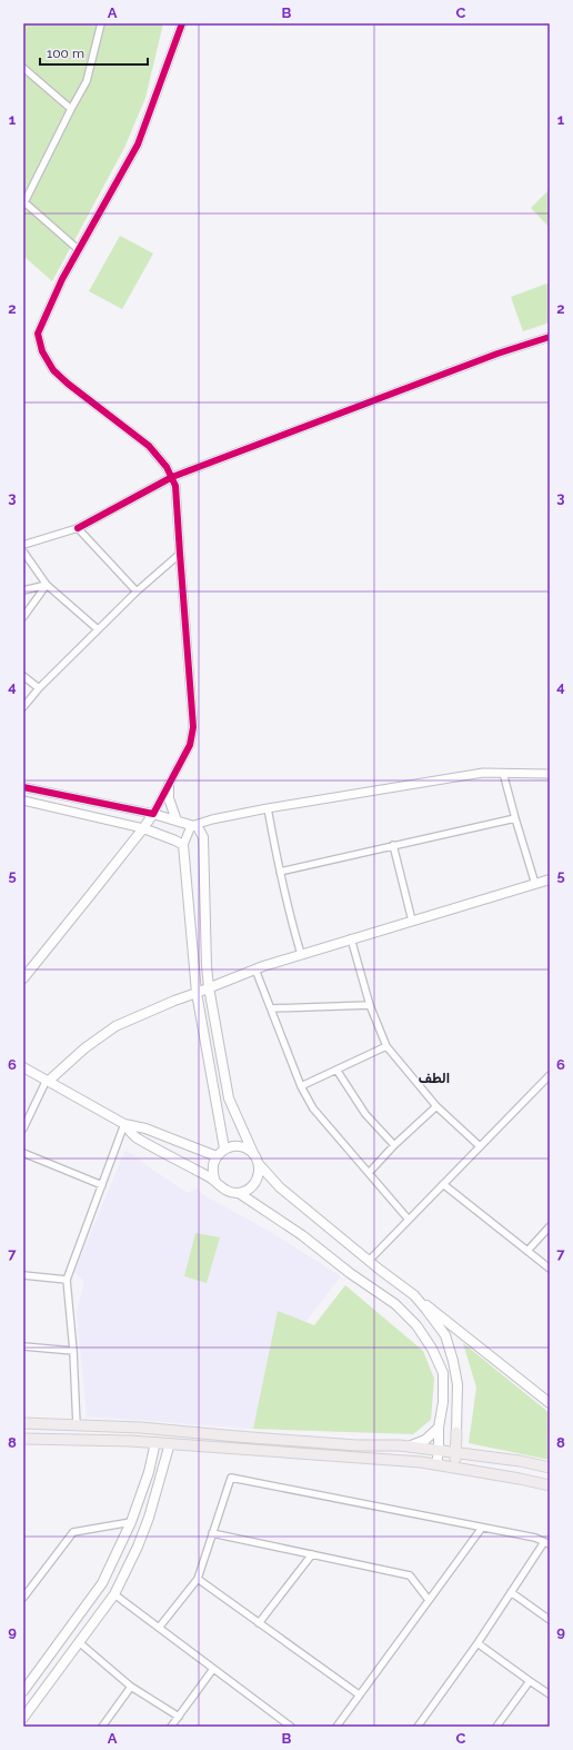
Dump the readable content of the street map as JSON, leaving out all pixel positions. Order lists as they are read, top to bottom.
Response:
{
  "districts": ["الطف"],
  "scale_bar": "100 m",
  "grid": {
    "columns": ["A", "B", "C"],
    "rows": [
      "1",
      "2",
      "3",
      "4",
      "5",
      "6",
      "7",
      "8",
      "9"
    ]
  }
}
